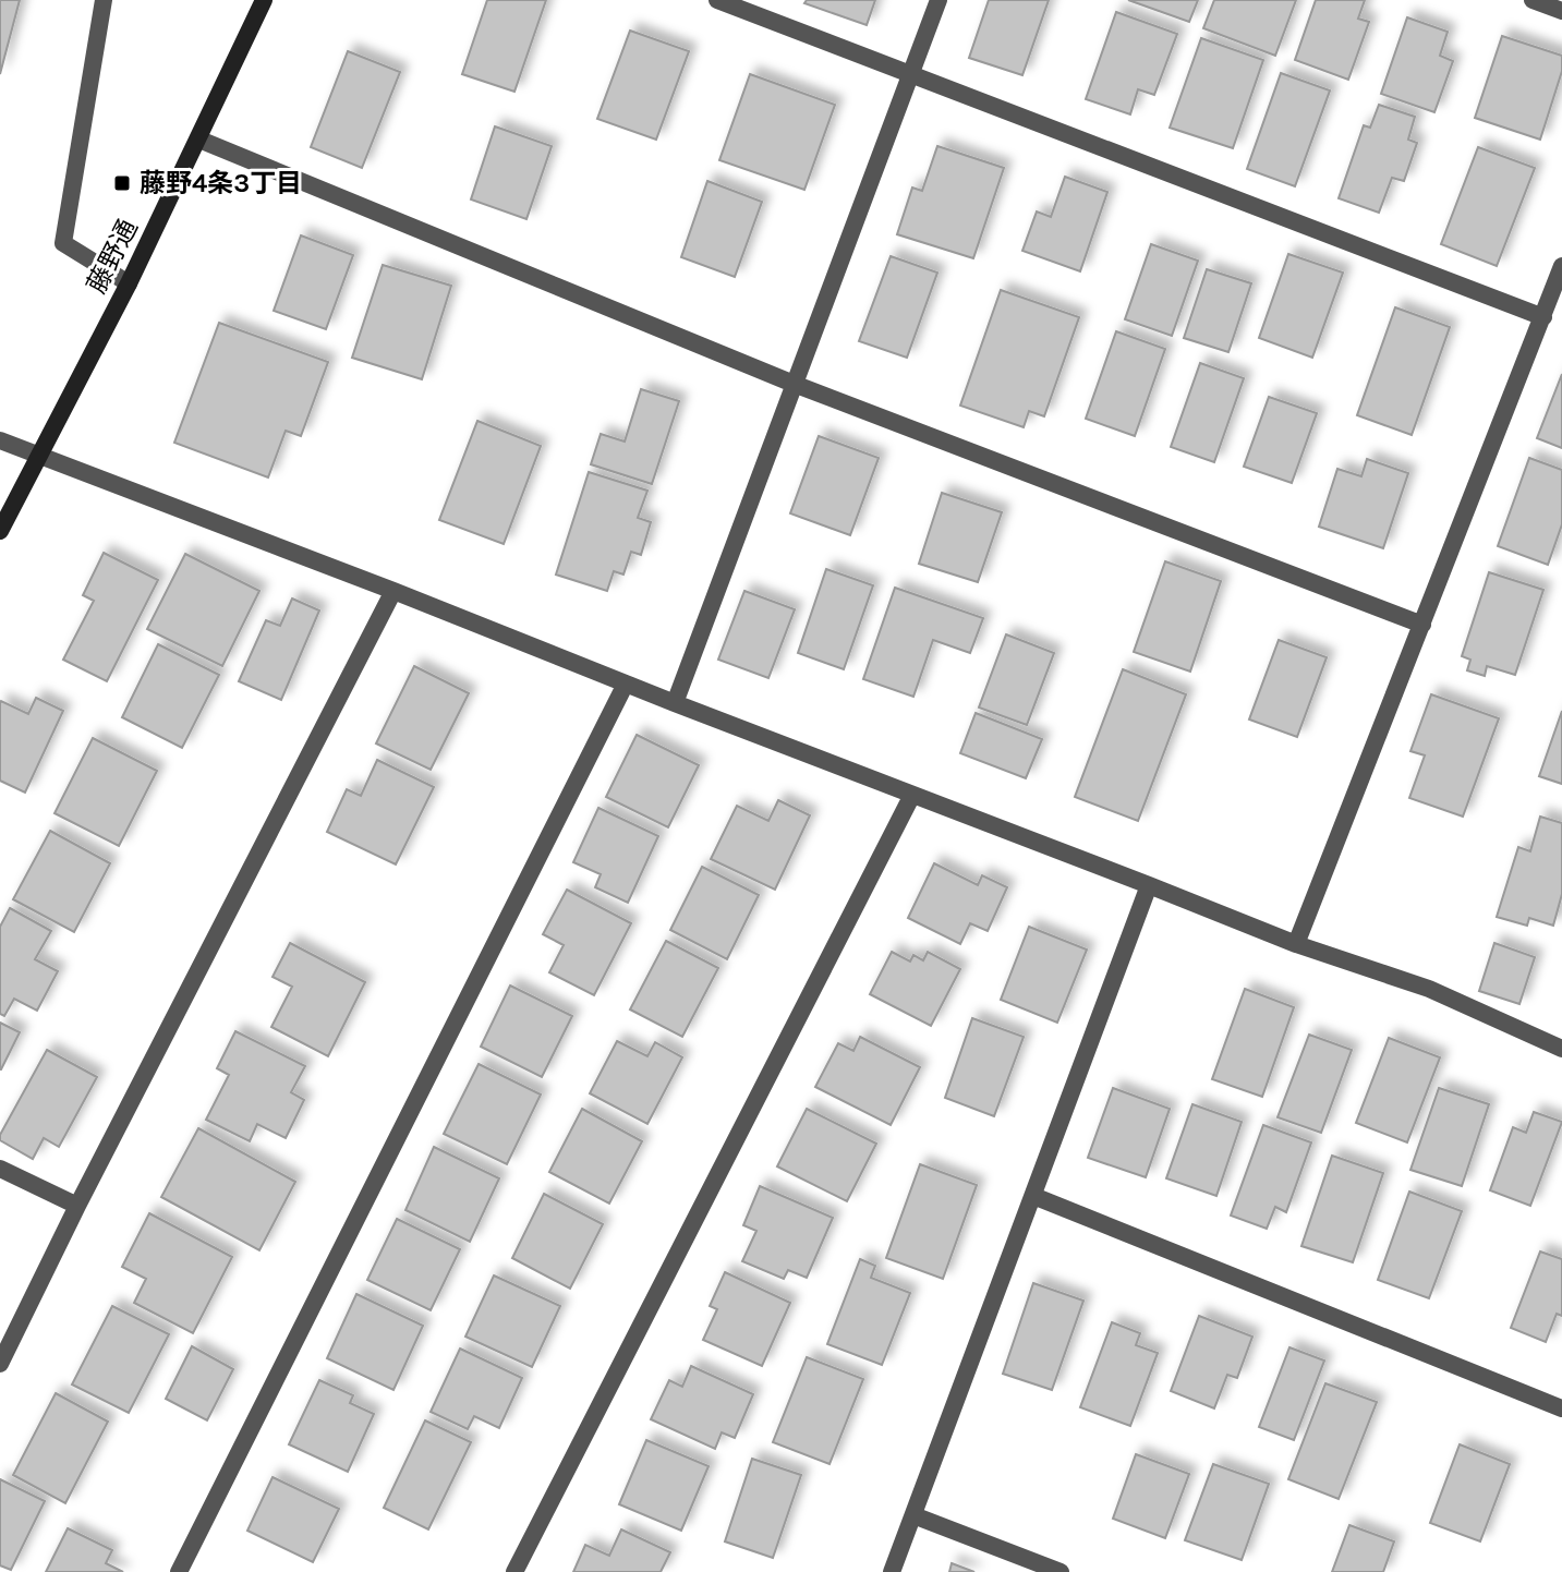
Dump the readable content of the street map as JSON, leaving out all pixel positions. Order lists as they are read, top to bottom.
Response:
{
  "streets": {
    "street": ["藤野通"]
  },
  "places": {
    "transit": ["藤野4条3丁目"]
  }
}
